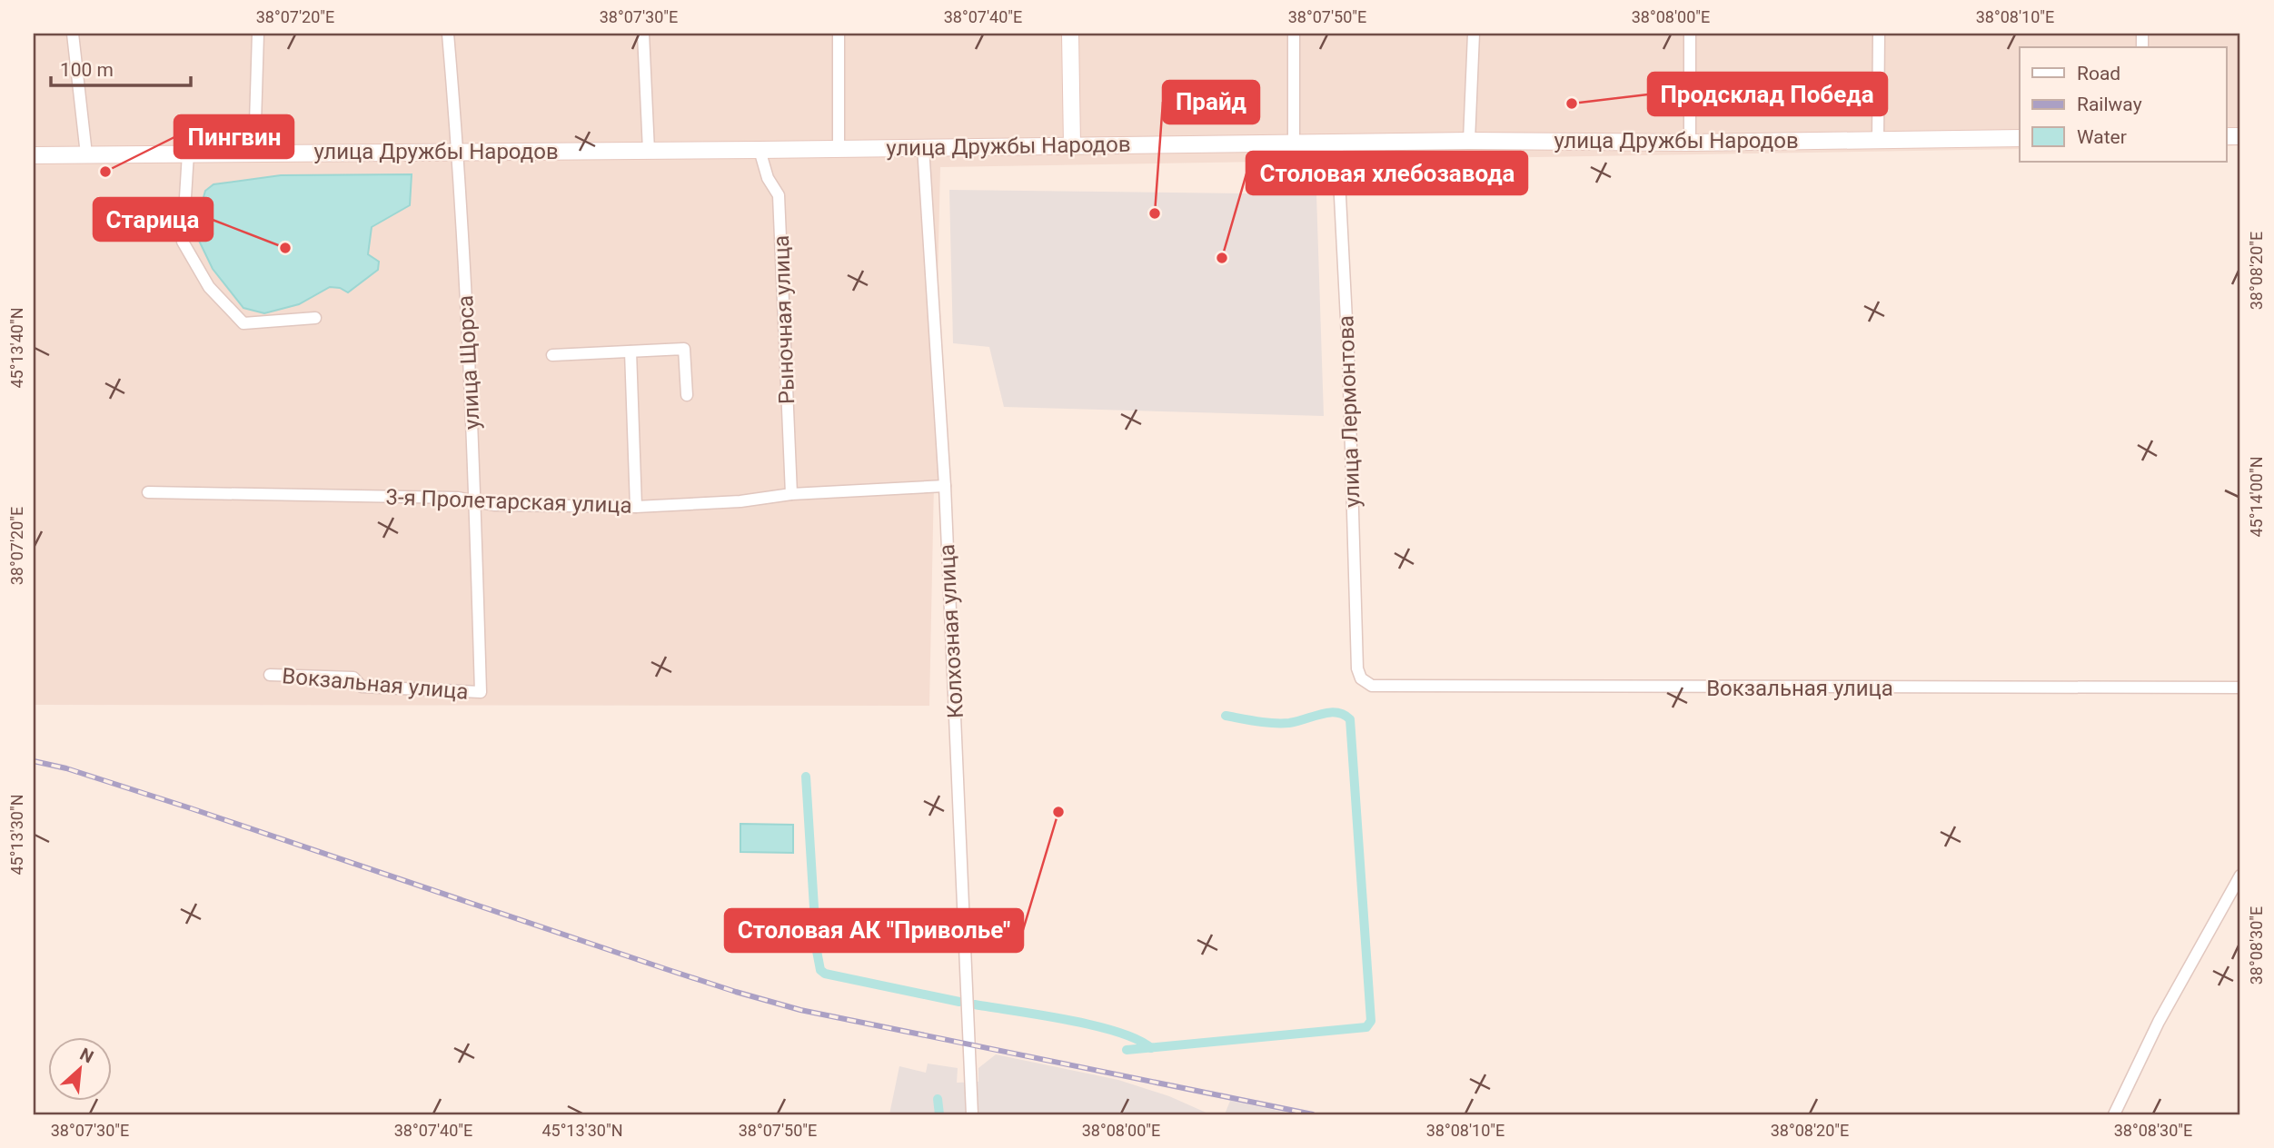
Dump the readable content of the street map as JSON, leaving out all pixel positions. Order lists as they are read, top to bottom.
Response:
{
  "streets": {
    "street": [
      "улица Дружбы Народов",
      "Рыночная улица",
      "улица Щорса",
      "улица Лермонтова",
      "3-я Пролетарская улица",
      "Колхозная улица",
      "Вокзальная улица"
    ]
  },
  "crossings": [
    ["улица Дружбы Народов", "Рыночная улица"],
    ["улица Дружбы Народов", "улица Щорса"],
    ["улица Дружбы Народов", "улица Лермонтова"],
    ["улица Дружбы Народов", "Колхозная улица"],
    ["Рыночная улица", "3-я Пролетарская улица"],
    ["улица Щорса", "3-я Пролетарская улица"],
    ["улица Щорса", "Вокзальная улица"],
    ["улица Лермонтова", "Вокзальная улица"],
    ["3-я Пролетарская улица", "Колхозная улица"]
  ],
  "places": [
    "Продсклад Победа",
    "Пингвин",
    "Прайд",
    "Старица",
    "Столовая хлебозавода",
    "Столовая АК \"Приволье\""
  ],
  "legend": ["Road", "Railway", "Water"],
  "scale_bar": "100 m",
  "north": "top right",
  "coordinates": [
    "38°07'20\"E",
    "38°07'30\"E",
    "38°07'40\"E",
    "38°07'50\"E",
    "38°08'00\"E",
    "38°08'10\"E",
    "38°08'20\"E",
    "45°13'40\"N",
    "45°14'00\"N",
    "45°13'30\"N",
    "38°08'30\"E"
  ]
}
